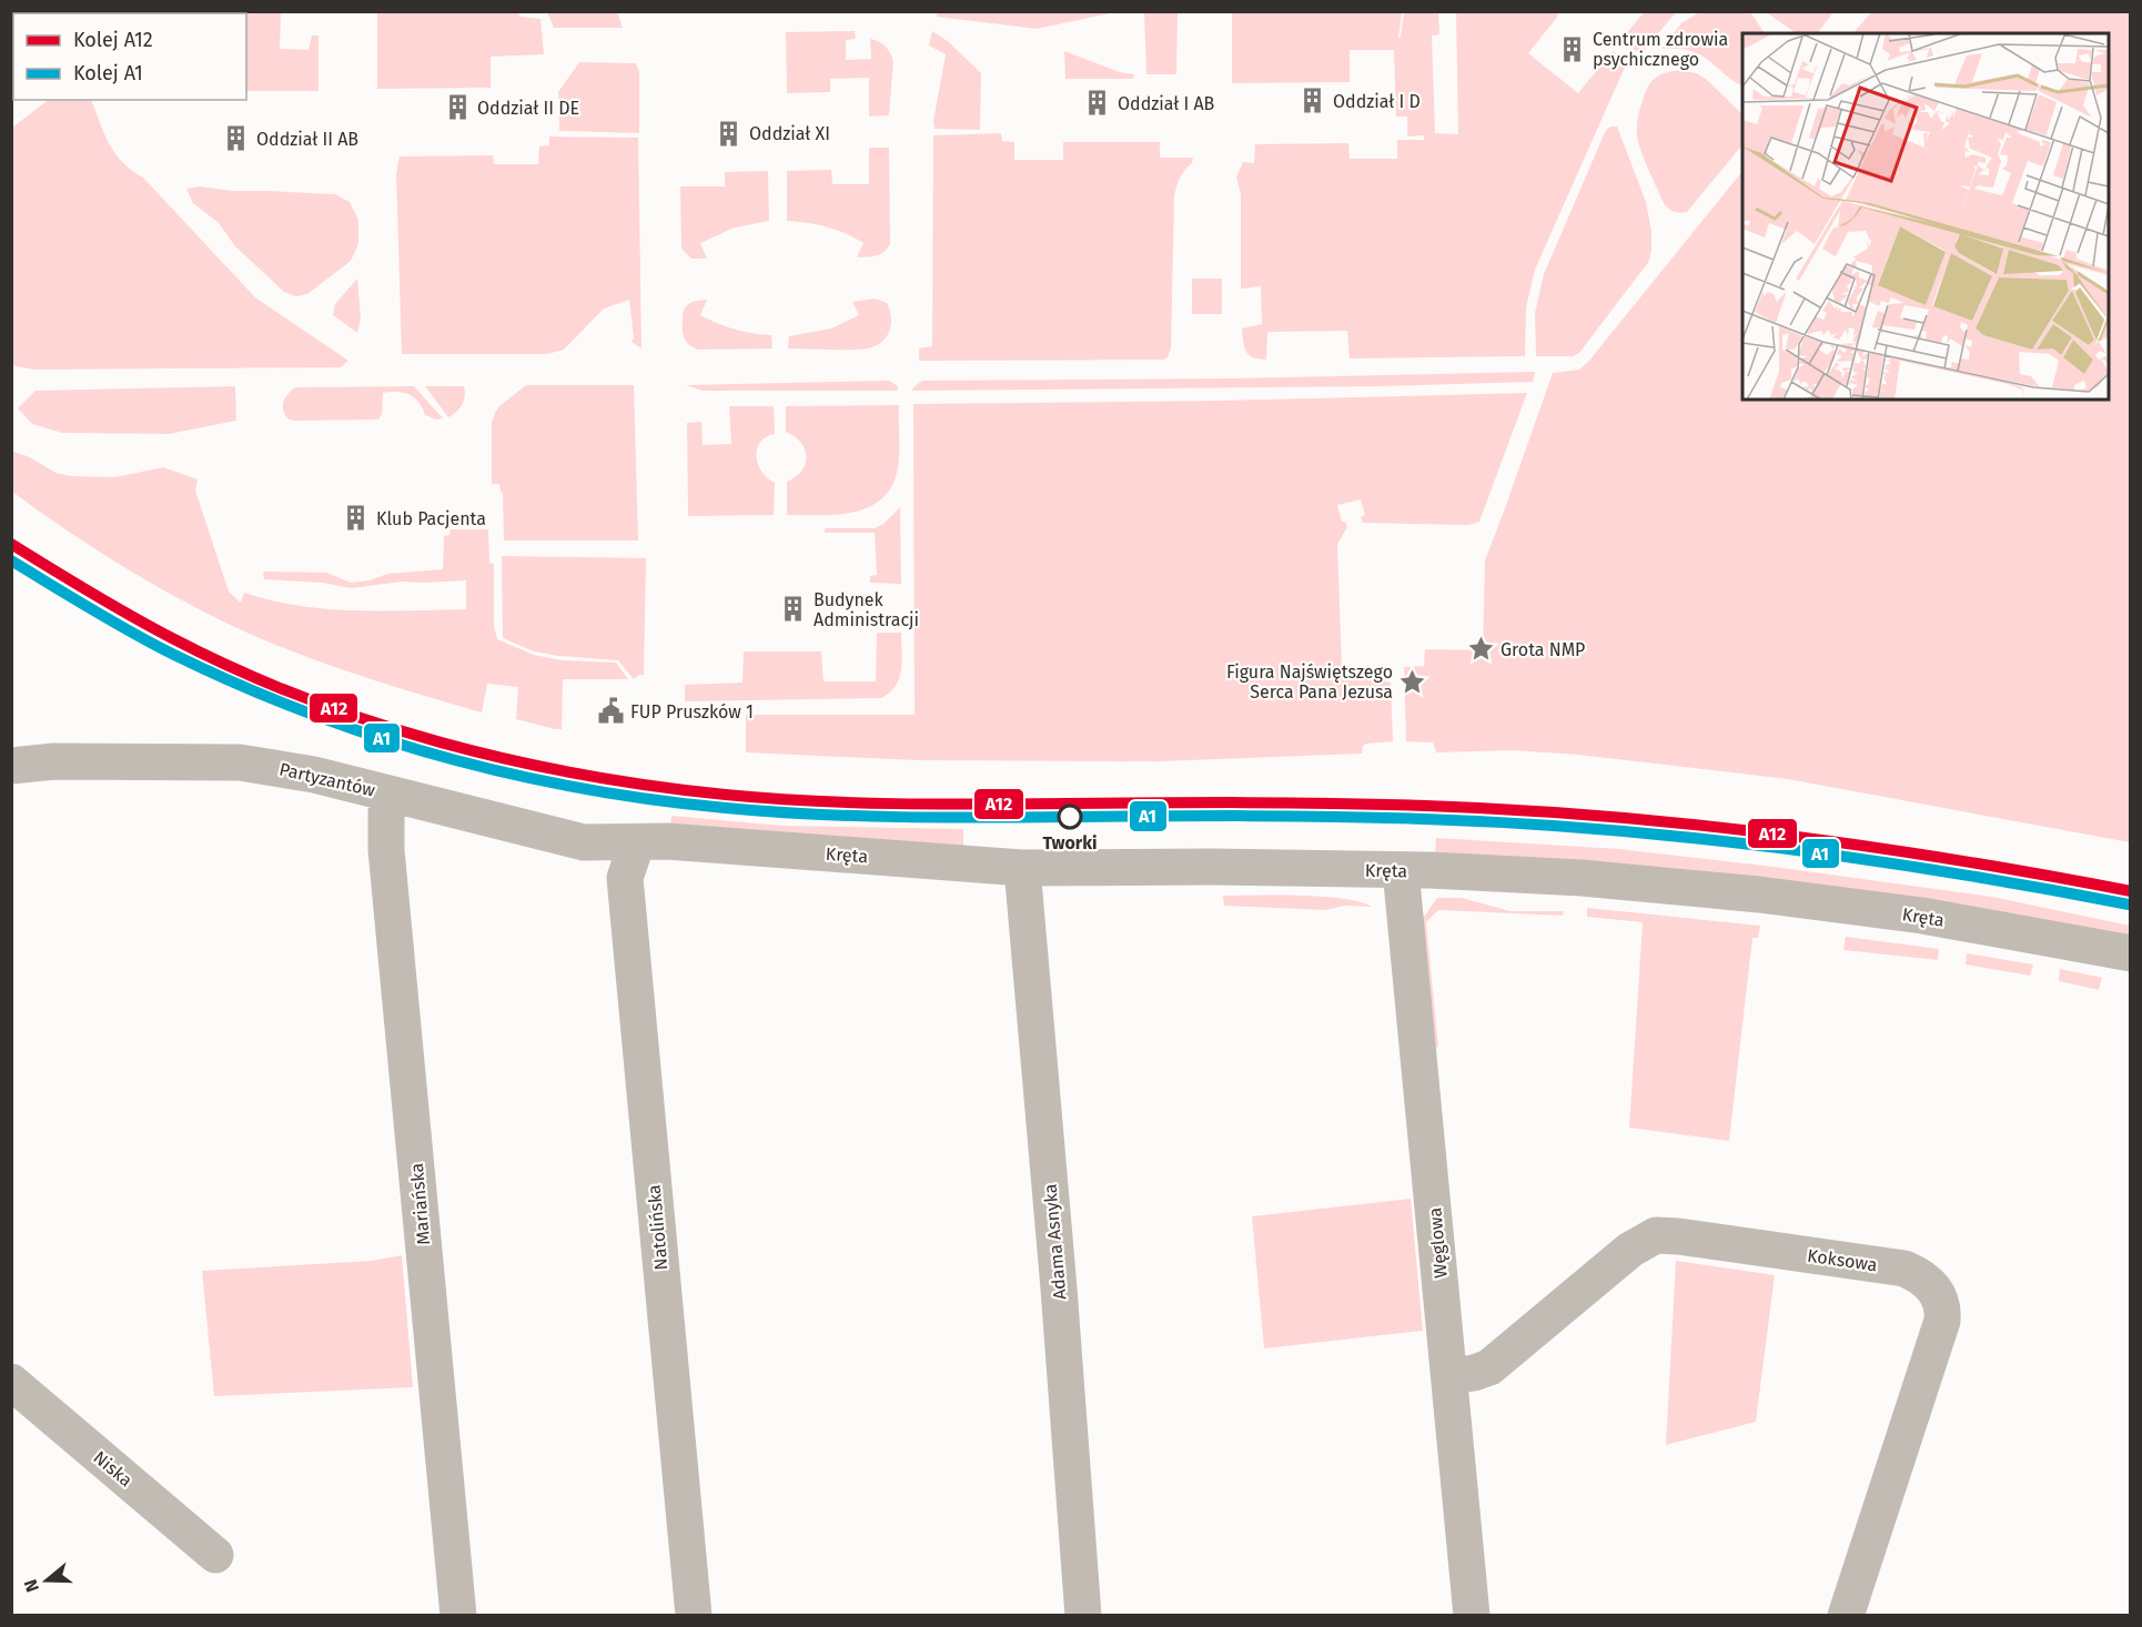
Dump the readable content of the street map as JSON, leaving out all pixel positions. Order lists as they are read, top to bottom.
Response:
{
  "streets": {
    "street": [
      "Partyzantów",
      "Kręta",
      "Mariańska",
      "Natolińska",
      "Adama Asnyka",
      "Węglowa",
      "Koksowa",
      "Niska"
    ]
  },
  "crossings": [
    ["Partyzantów", "Kręta"],
    ["Partyzantów", "Mariańska"],
    ["Partyzantów", "Natolińska"],
    ["Kręta", "Natolińska"],
    ["Kręta", "Adama Asnyka"],
    ["Kręta", "Węglowa"],
    ["Węglowa", "Koksowa"]
  ],
  "places": {
    "building": [
      "Centrum zdrowia psychicznego",
      "Oddział I D",
      "Oddział I AB",
      "Oddział II DE",
      "Oddział XI",
      "Oddział II AB",
      "Klub Pacjenta",
      "Budynek Administracji"
    ],
    "place": ["Grota NMP", "Figura Najświętszego Serca Pana Jezusa"],
    "public building": ["FUP Pruszków 1"],
    "other": ["Tworki"]
  },
  "lines": ["rail line A12", "rail line A1"],
  "legend": ["Kolej A12", "Kolej A1"],
  "north": "left"
}
